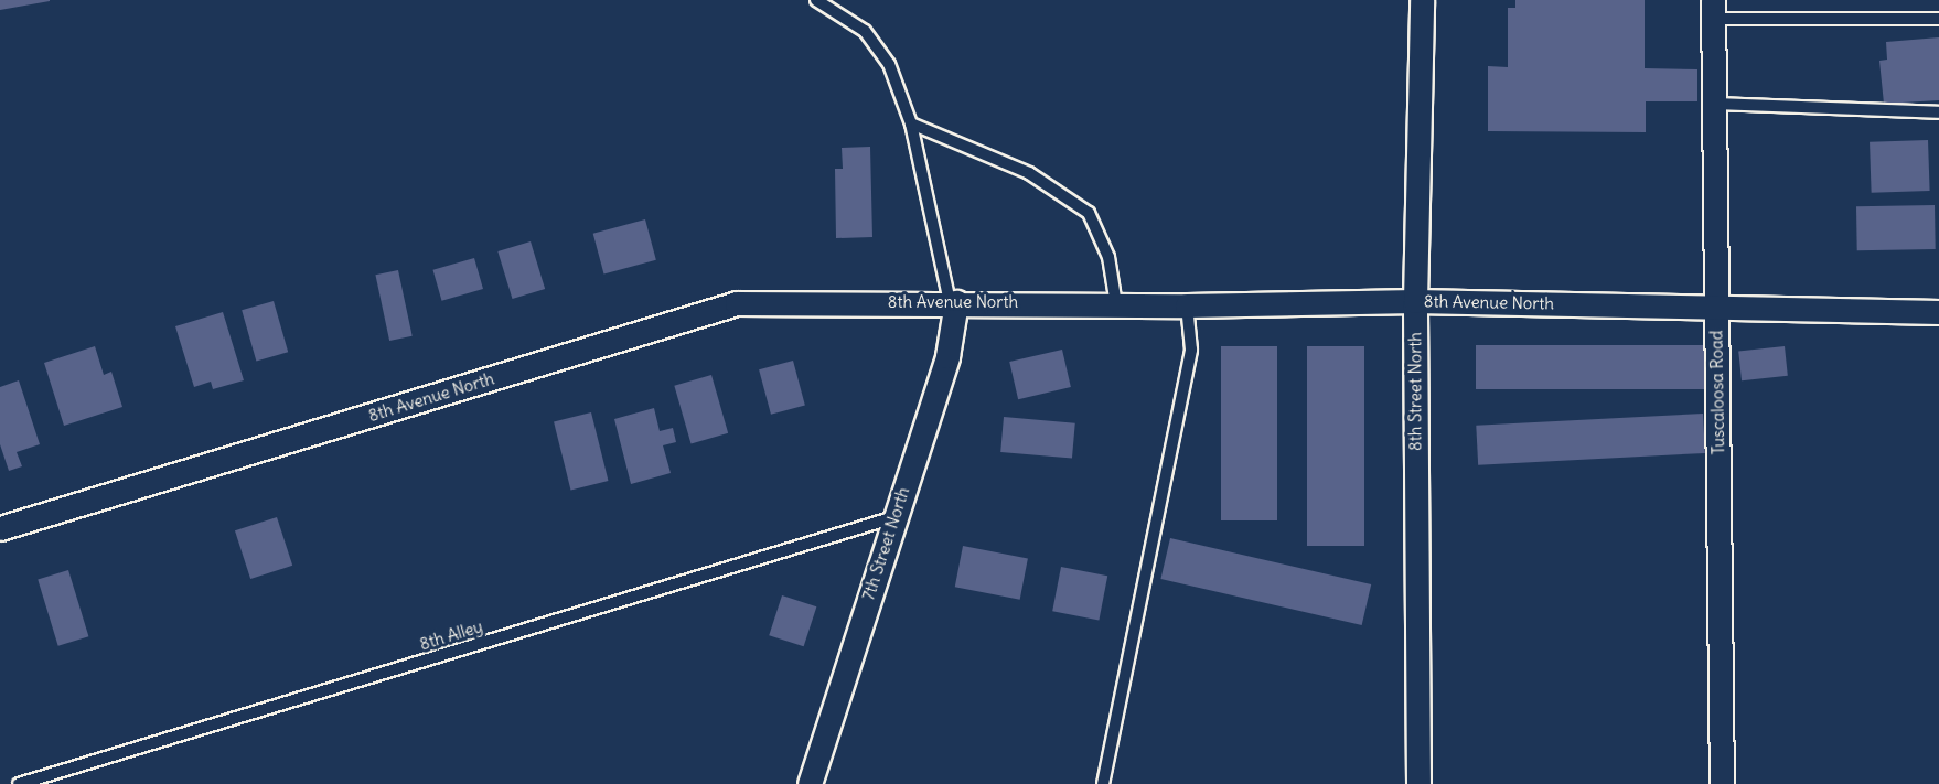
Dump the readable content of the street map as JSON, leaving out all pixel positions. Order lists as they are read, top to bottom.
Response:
{
  "streets": {
    "street": [
      "8th Avenue North",
      "8th Street North",
      "Tuscaloosa Road",
      "7th Street North"
    ],
    "lane": ["8th Alley"]
  },
  "crossings": [
    ["8th Avenue North", "8th Street North"],
    ["8th Avenue North", "Tuscaloosa Road"],
    ["8th Avenue North", "7th Street North"],
    ["7th Street North", "8th Alley"]
  ]
}
